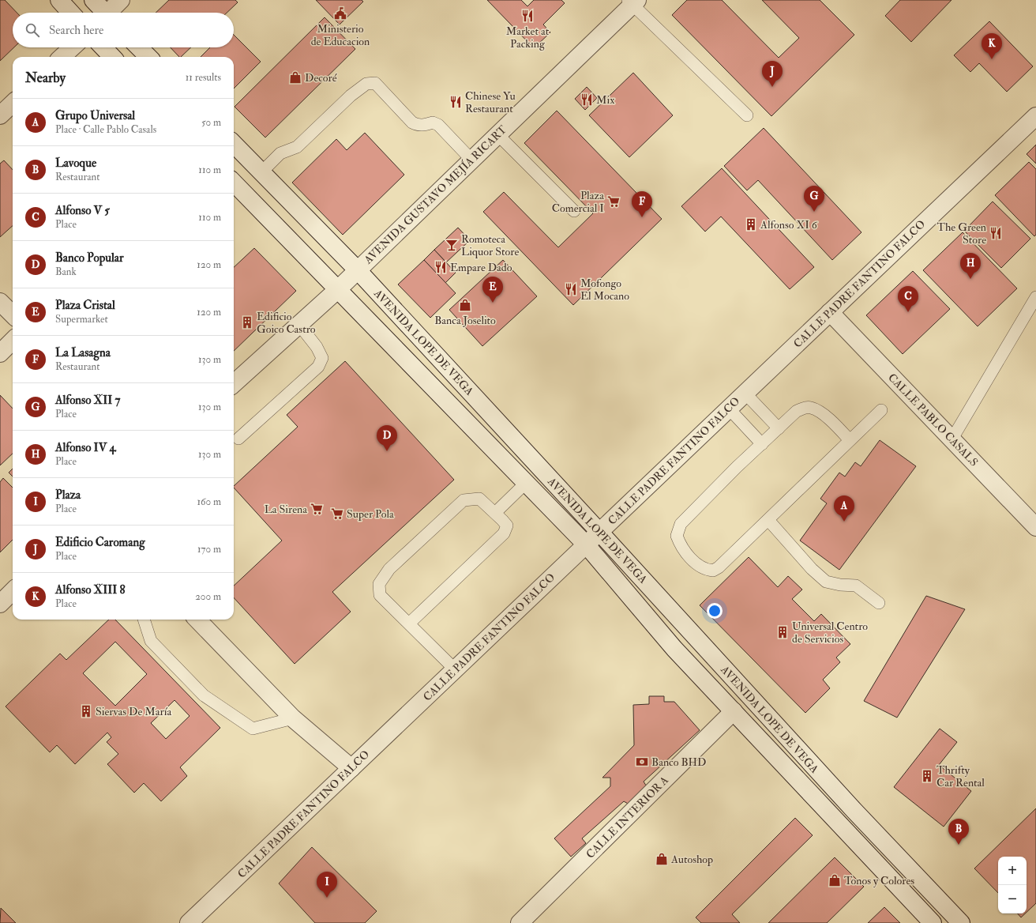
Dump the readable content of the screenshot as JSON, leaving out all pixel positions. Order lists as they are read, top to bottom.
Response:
{
  "streets": {
    "street": [
      "AVENIDA GUSTAVO MEJÍA RICART",
      "CALLE PADRE FANTINO FALCO",
      "AVENIDA LOPE DE VEGA",
      "CALLE PABLO CASALS",
      "CALLE INTERIOR A"
    ]
  },
  "crossings": [
    ["AVENIDA GUSTAVO MEJÍA RICART", "AVENIDA LOPE DE VEGA"],
    ["CALLE PADRE FANTINO FALCO", "AVENIDA LOPE DE VEGA"],
    ["CALLE PADRE FANTINO FALCO", "CALLE PABLO CASALS"],
    ["AVENIDA LOPE DE VEGA", "CALLE INTERIOR A"]
  ],
  "places": {
    "public building": ["Ministerio de Educacion"],
    "restaurant": [
      "Market at Packing",
      "Mix",
      "Chinese Yu Restaurant",
      "The Green Store",
      "Empare Dado",
      "Mofongo El Mocano"
    ],
    "shop": [
      "Decoré",
      "Banca Joselito",
      "Autoshop",
      "Tonos y Colores"
    ],
    "supermarket": ["Plaza Comercial I", "La Sirena", "Super Pola"],
    "building": [
      "Alfonso XI 6",
      "Edificio Goico Castro",
      "Universal Centro de Servicios",
      "Siervas De María",
      "Thrifty Car Rental"
    ],
    "bar": ["Romoteca Liquor Store"],
    "bank": ["Banco BHD"]
  },
  "page": {
    "search": "Search here",
    "pins": [
      "K",
      "J",
      "G",
      "F",
      "H",
      "E",
      "C",
      "D",
      "A",
      "B",
      "I"
    ],
    "heading": ["Nearby", "11 results"],
    "list": [
      {
        "mark": "A",
        "name": "Grupo Universal",
        "note": "Place · Calle Pablo Casals",
        "value": "50 m"
      },
      {
        "mark": "B",
        "name": "Lavoque",
        "note": "Restaurant",
        "value": "110 m"
      },
      {
        "mark": "C",
        "name": "Alfonso V 5",
        "note": "Place",
        "value": "110 m"
      },
      {
        "mark": "D",
        "name": "Banco Popular",
        "note": "Bank",
        "value": "120 m"
      },
      {
        "mark": "E",
        "name": "Plaza Cristal",
        "note": "Supermarket",
        "value": "120 m"
      },
      {
        "mark": "F",
        "name": "La Lasagna",
        "note": "Restaurant",
        "value": "130 m"
      },
      {
        "mark": "G",
        "name": "Alfonso XII 7",
        "note": "Place",
        "value": "130 m"
      },
      {
        "mark": "H",
        "name": "Alfonso IV 4",
        "note": "Place",
        "value": "130 m"
      },
      {
        "mark": "I",
        "name": "Plaza",
        "note": "Place",
        "value": "160 m"
      },
      {
        "mark": "J",
        "name": "Edificio Caromang",
        "note": "Place",
        "value": "170 m"
      },
      {
        "mark": "K",
        "name": "Alfonso XIII 8",
        "note": "Place",
        "value": "200 m"
      }
    ],
    "map_buttons": ["+", "−"]
  }
}
